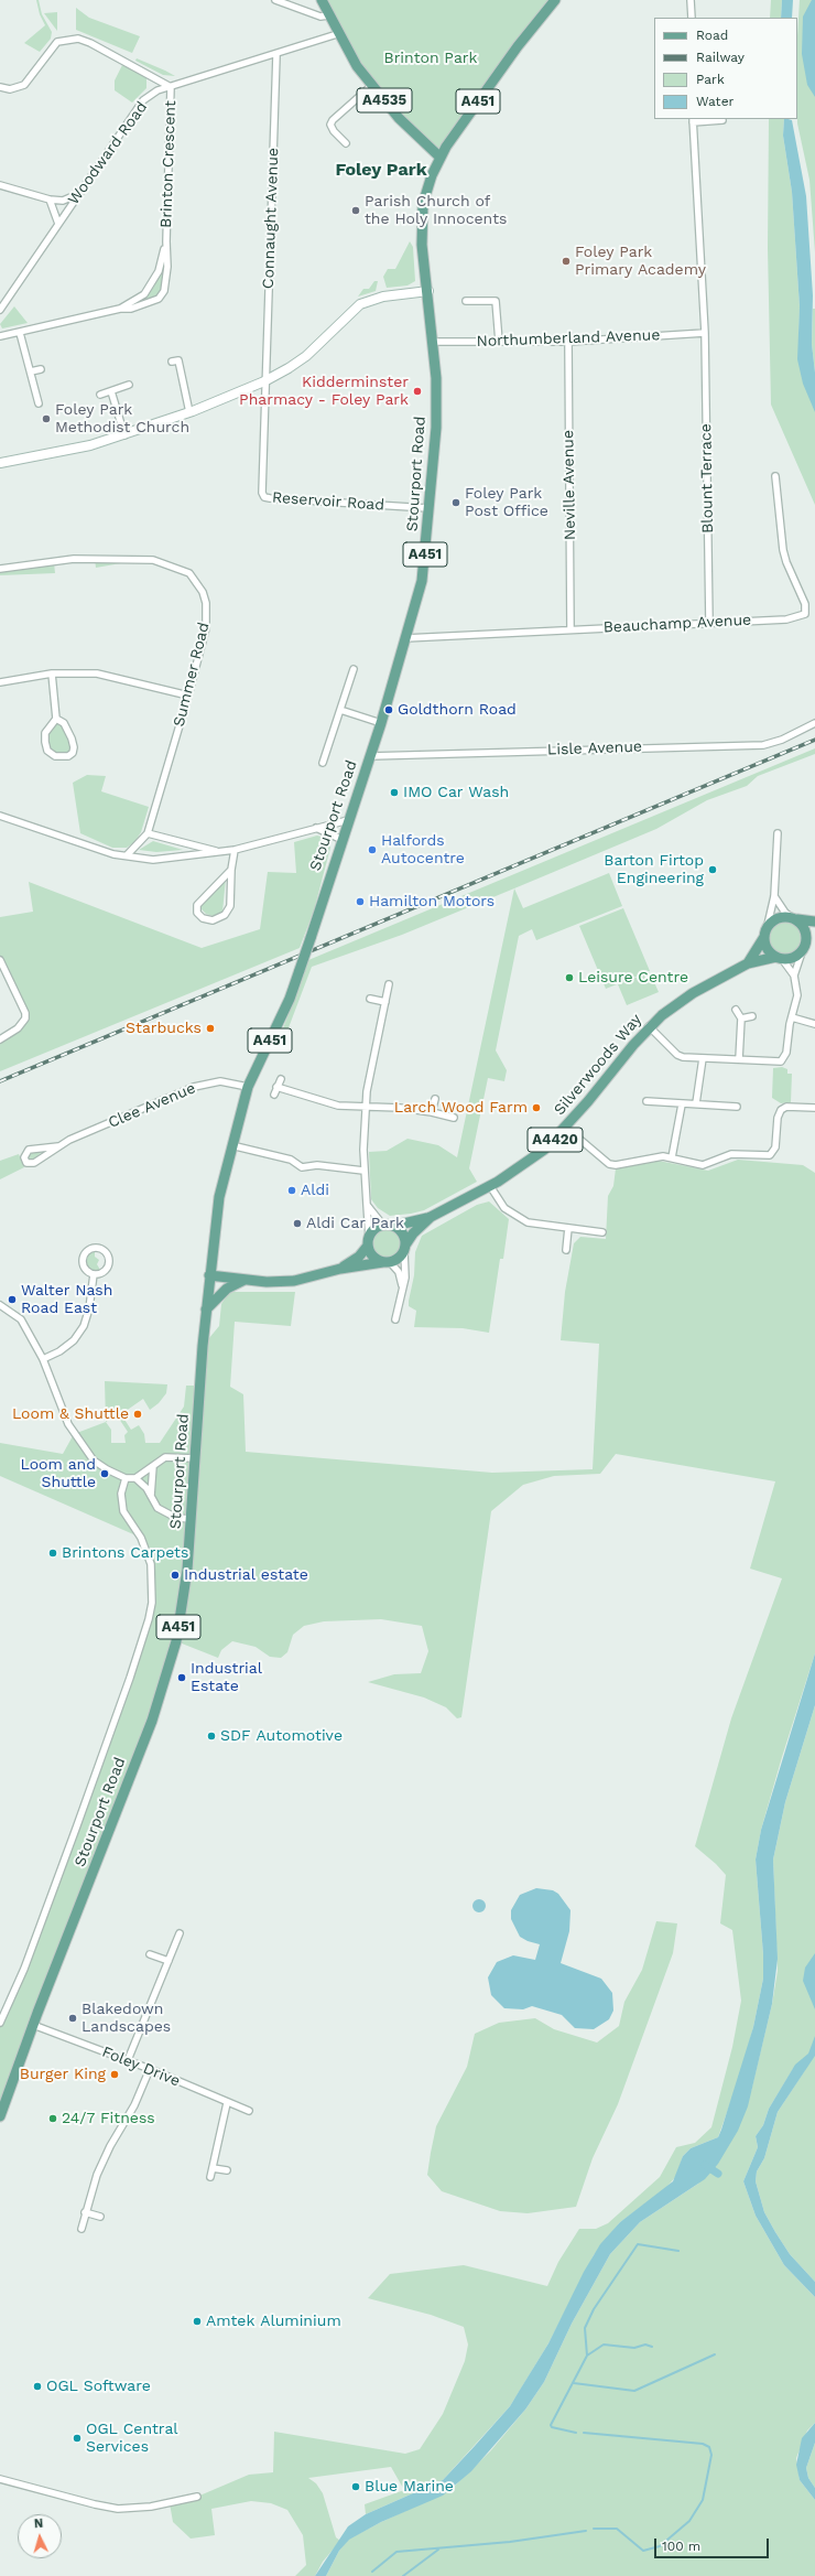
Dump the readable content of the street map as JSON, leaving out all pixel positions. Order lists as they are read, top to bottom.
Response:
{
  "streets": {
    "main road": [
      "A4535",
      "A451",
      "Stourport Road",
      "Silverwoods Way",
      "A4420"
    ],
    "street": [
      "Woodward Road",
      "Brinton Crescent",
      "Connaught Avenue",
      "Northumberland Avenue",
      "Blount Terrace",
      "Neville Avenue",
      "Reservoir Road",
      "Beauchamp Avenue",
      "Summer Road",
      "Lisle Avenue",
      "Clee Avenue",
      "Foley Drive"
    ]
  },
  "crossings": [
    ["A4535", "A451"],
    ["A4535", "Woodward Road"],
    ["A4535", "Stourport Road"],
    ["A451", "Stourport Road"],
    ["Woodward Road", "Brinton Crescent"],
    ["Woodward Road", "Connaught Avenue"],
    ["Connaught Avenue", "Reservoir Road"],
    ["Northumberland Avenue", "Stourport Road"],
    ["Northumberland Avenue", "Blount Terrace"],
    ["Northumberland Avenue", "Neville Avenue"],
    ["Stourport Road", "Reservoir Road"],
    ["Stourport Road", "Beauchamp Avenue"],
    ["Stourport Road", "Lisle Avenue"],
    ["Stourport Road", "Clee Avenue"],
    ["Stourport Road", "Foley Drive"],
    ["Blount Terrace", "Beauchamp Avenue"],
    ["Neville Avenue", "Beauchamp Avenue"]
  ],
  "districts": ["Foley Park"],
  "parks": ["Brinton Park"],
  "places": [
    "Parish Church of the Holy Innocents",
    "Foley Park Primary Academy",
    "Kidderminster Pharmacy - Foley Park",
    "Foley Park Methodist Church",
    "Foley Park Post Office",
    "Goldthorn Road",
    "IMO Car Wash",
    "Halfords Autocentre",
    "Barton Firtop Engineering",
    "Hamilton Motors",
    "Leisure Centre",
    "Starbucks",
    "Larch Wood Farm",
    "Aldi",
    "Aldi Car Park",
    "Walter Nash Road East",
    "Loom & Shuttle",
    "Loom and Shuttle",
    "Brintons Carpets",
    "Industrial estate",
    "Industrial Estate",
    "SDF Automotive",
    "Blakedown Landscapes",
    "Burger King",
    "24/7 Fitness",
    "Amtek Aluminium",
    "OGL Software",
    "OGL Central Services",
    "Blue Marine"
  ],
  "legend": [
    "Road",
    "Railway",
    "Park",
    "Water"
  ],
  "scale_bar": "100 m",
  "north": "top"
}
